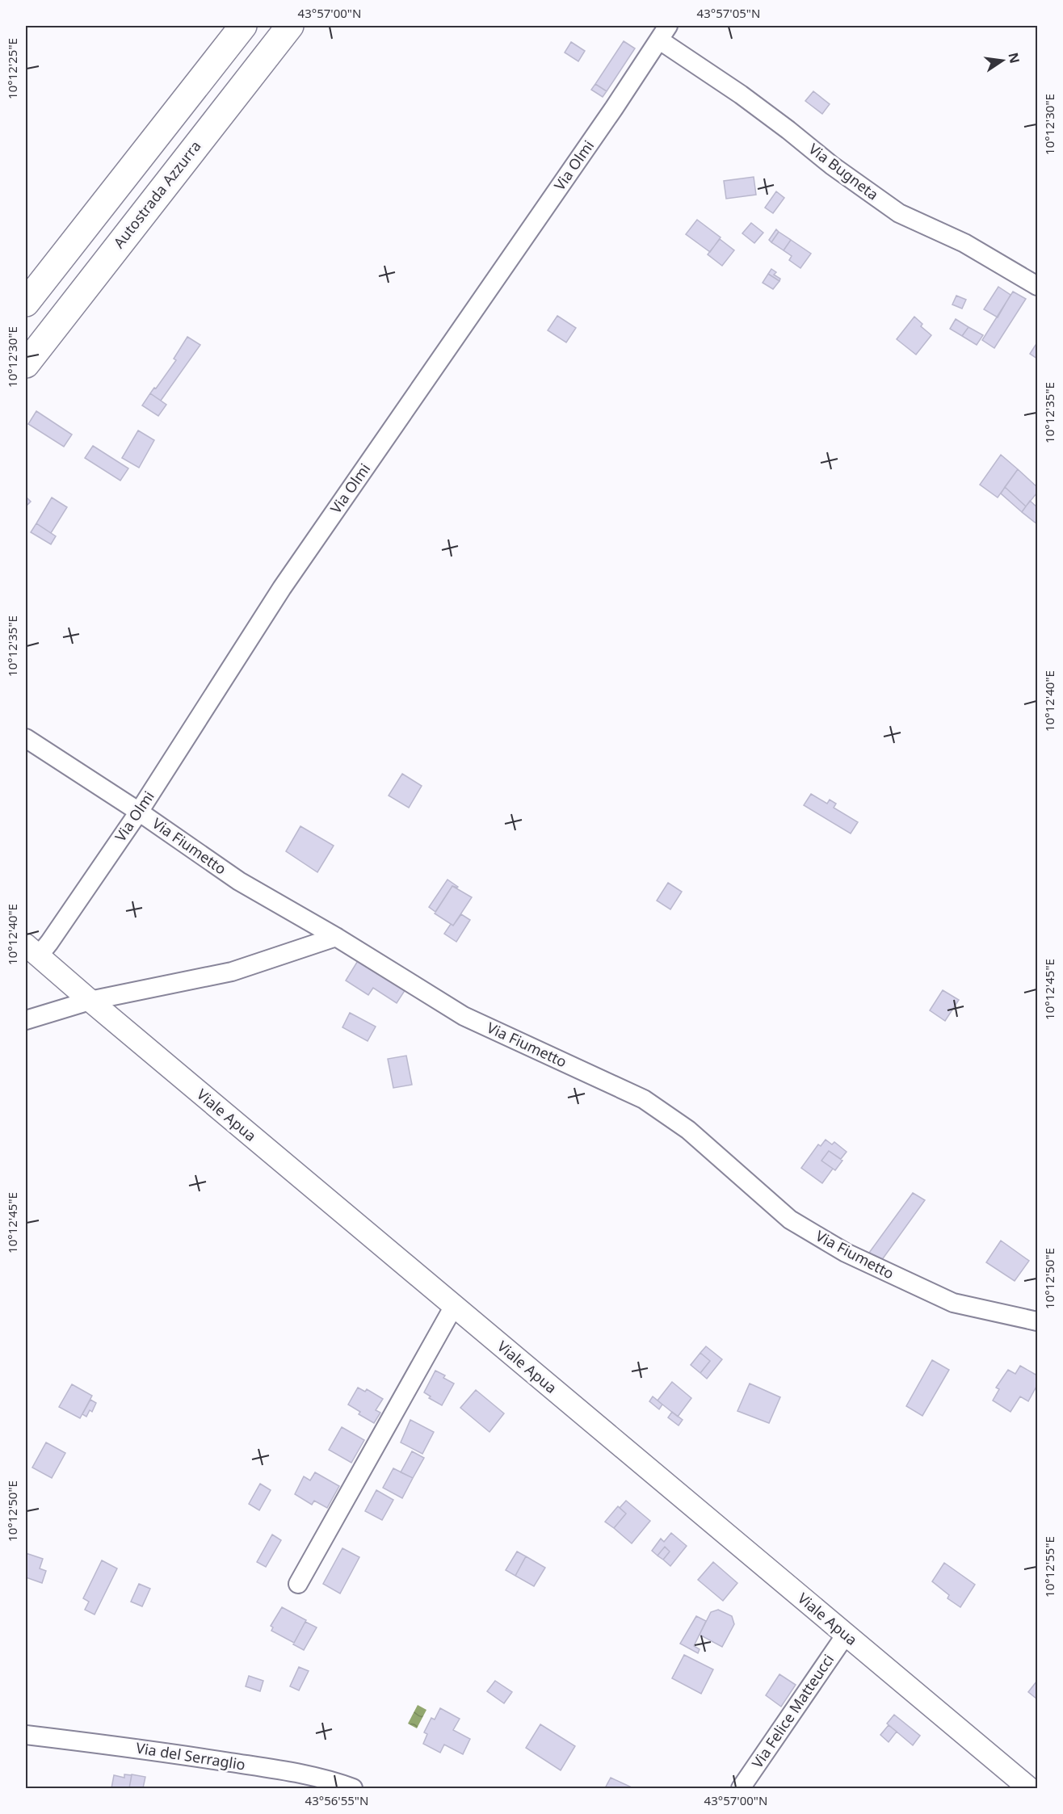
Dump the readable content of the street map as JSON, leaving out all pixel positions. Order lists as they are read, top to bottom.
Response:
{
  "streets": {
    "highway": ["Autostrada Azzurra"],
    "street": [
      "Via Olmi",
      "Via Bugneta",
      "Via Fiumetto",
      "Viale Apua",
      "Via Felice Matteucci",
      "Via del Serraglio"
    ]
  },
  "crossings": [
    ["Via Olmi", "Via Bugneta"],
    ["Via Olmi", "Via Fiumetto"],
    ["Via Olmi", "Viale Apua"],
    ["Viale Apua", "Via Felice Matteucci"]
  ],
  "north": "right",
  "coordinates": [
    "43°57'00\"N",
    "43°57'05\"N",
    "10°12'25\"E",
    "10°12'30\"E",
    "10°12'35\"E",
    "10°12'40\"E",
    "10°12'45\"E",
    "10°12'50\"E",
    "10°12'55\"E",
    "43°56'55\"N"
  ]
}
